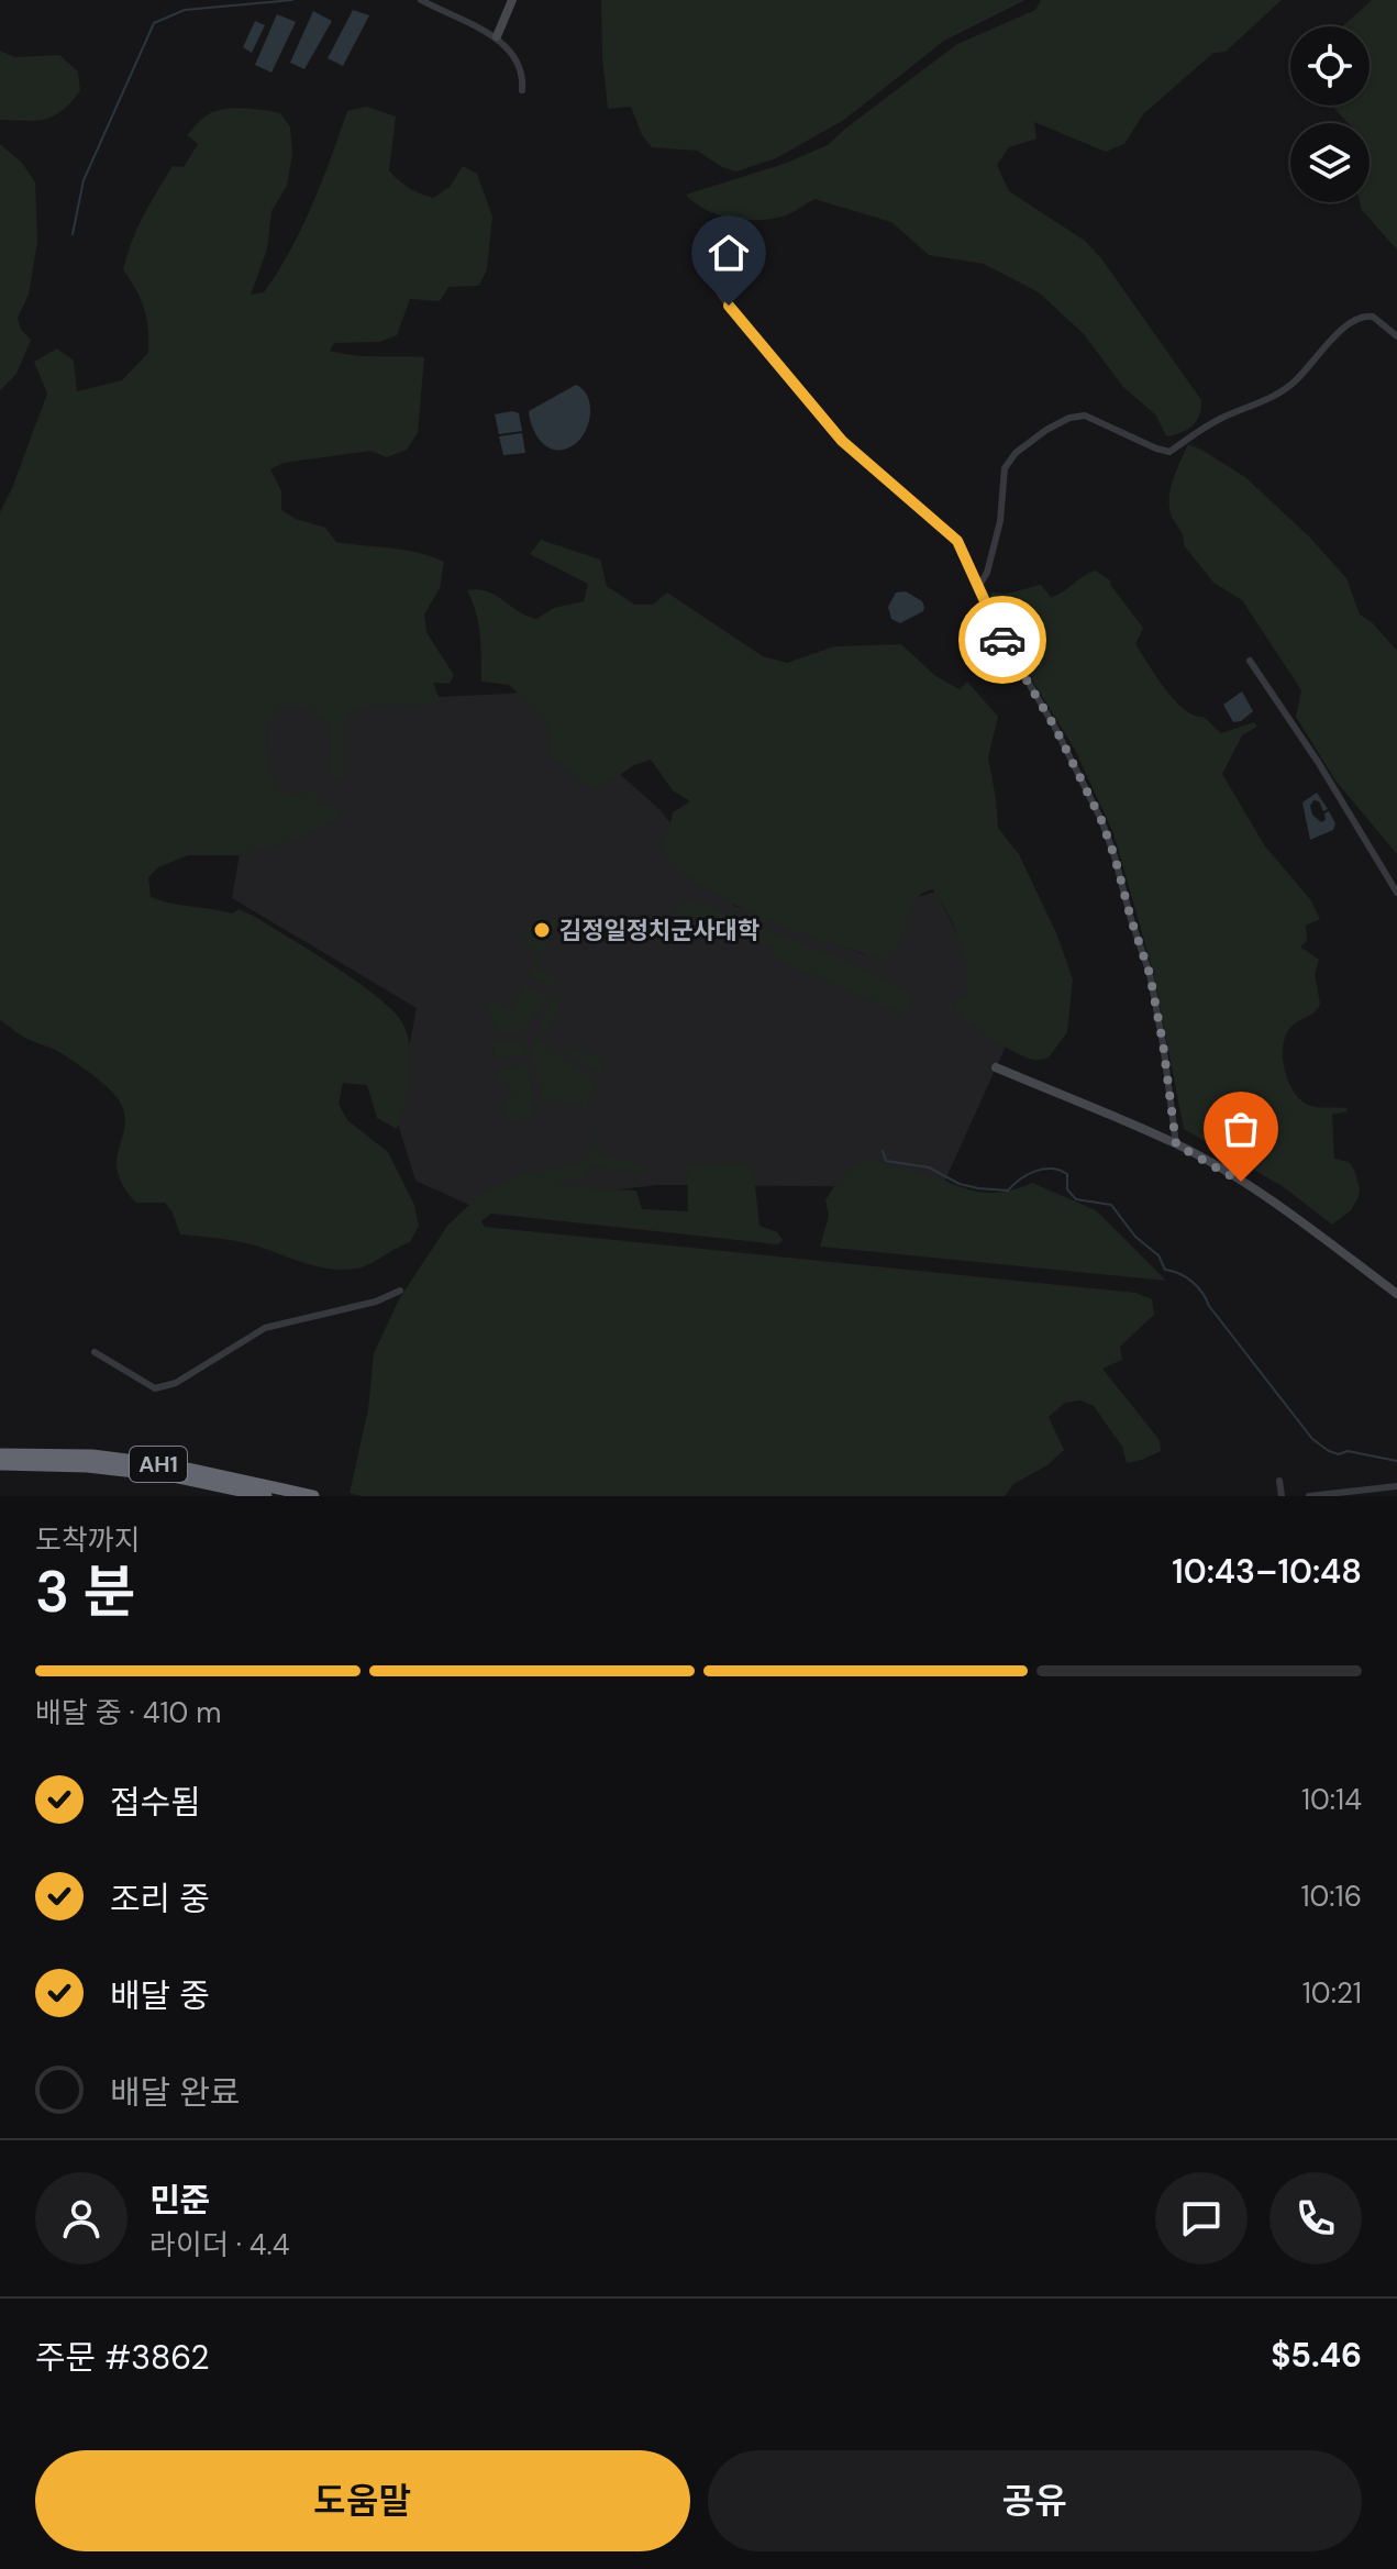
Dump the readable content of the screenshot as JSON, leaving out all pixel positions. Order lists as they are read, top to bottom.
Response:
{
  "streets": {
    "highway": ["AH1"]
  },
  "places": ["김정일정치군사대학"],
  "page": {
    "heading": ["3 분", "도착까지", "10:43–10:48"],
    "panel": [
      "민준",
      "라이더 · 4.4",
      "주문 #3862",
      "$5.46"
    ],
    "bar": "배달 중 · 410 m",
    "list": [
      ["접수됨", "10:14"],
      ["조리 중", "10:16"],
      ["배달 중", "10:21"],
      "배달 완료"
    ],
    "buttons": ["도움말", "공유"]
  }
}
